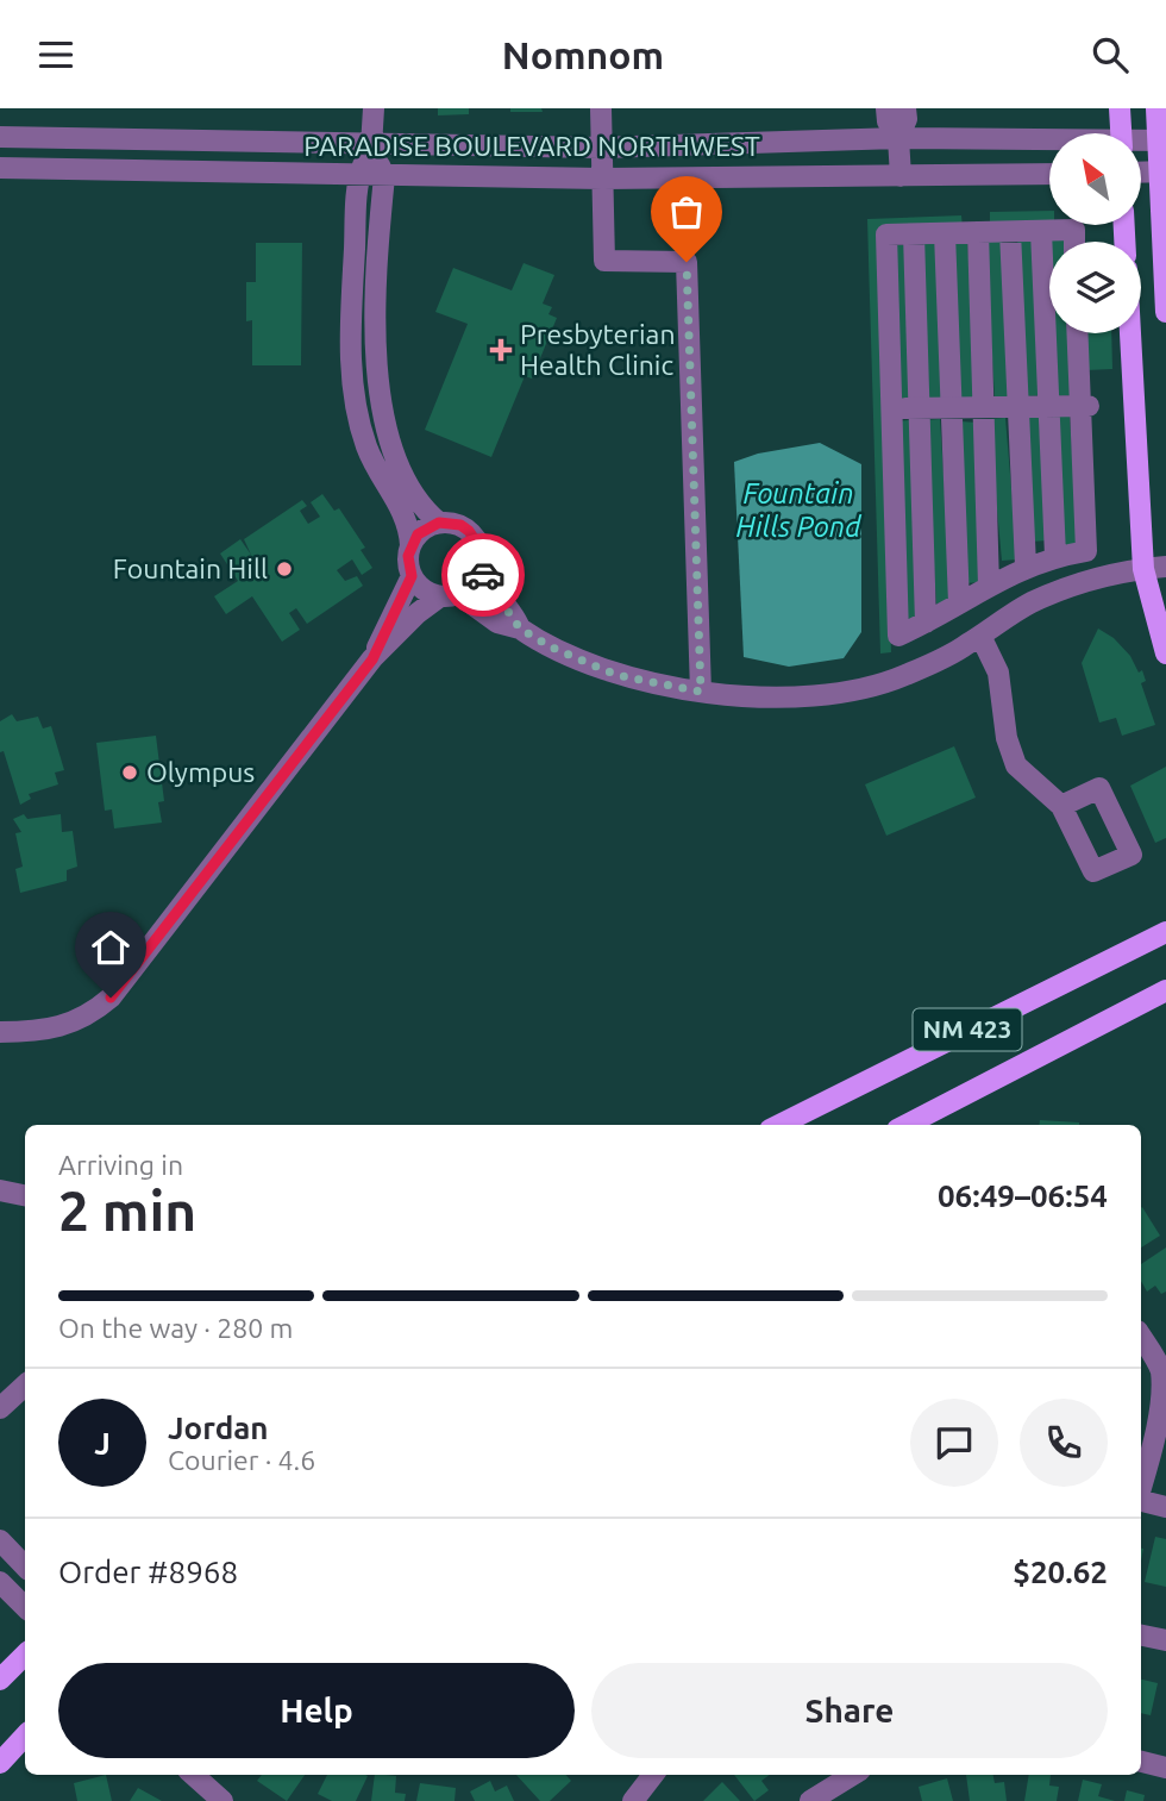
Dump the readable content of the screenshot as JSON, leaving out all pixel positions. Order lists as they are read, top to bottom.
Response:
{
  "streets": {
    "main road": ["NM 423"],
    "street": ["PARADISE BOULEVARD NORTHWEST"]
  },
  "water": ["Fountain Hills Pond"],
  "places": {
    "health": ["Presbyterian Health Clinic"],
    "other": ["Fountain Hill", "Olympus"]
  },
  "north": "top left",
  "page": {
    "header": "Nomnom",
    "heading": ["2 min", "Arriving in", "06:49–06:54"],
    "panel": [
      "Jordan",
      "Courier · 4.6",
      "Order #8968",
      "$20.62"
    ],
    "bar": "On the way · 280 m",
    "round": "J",
    "buttons": ["Help", "Share"]
  }
}
